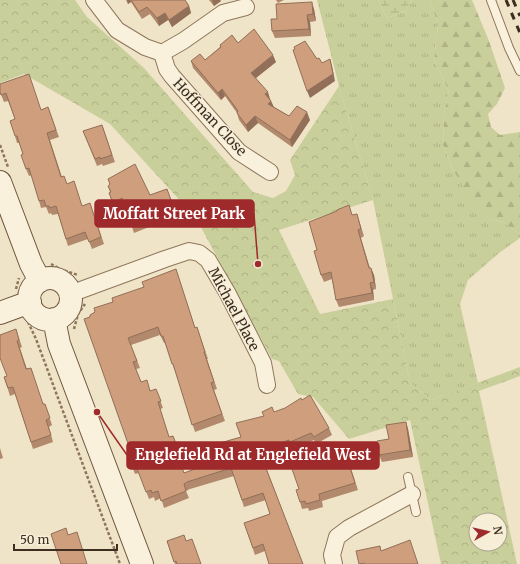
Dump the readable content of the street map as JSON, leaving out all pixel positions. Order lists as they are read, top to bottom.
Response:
{
  "streets": {
    "street": ["Hoffman Close", "Michael Place"]
  },
  "places": ["Moffatt Street Park", "Englefield Rd at Englefield West"],
  "scale_bar": "50 m",
  "north": "right"
}
